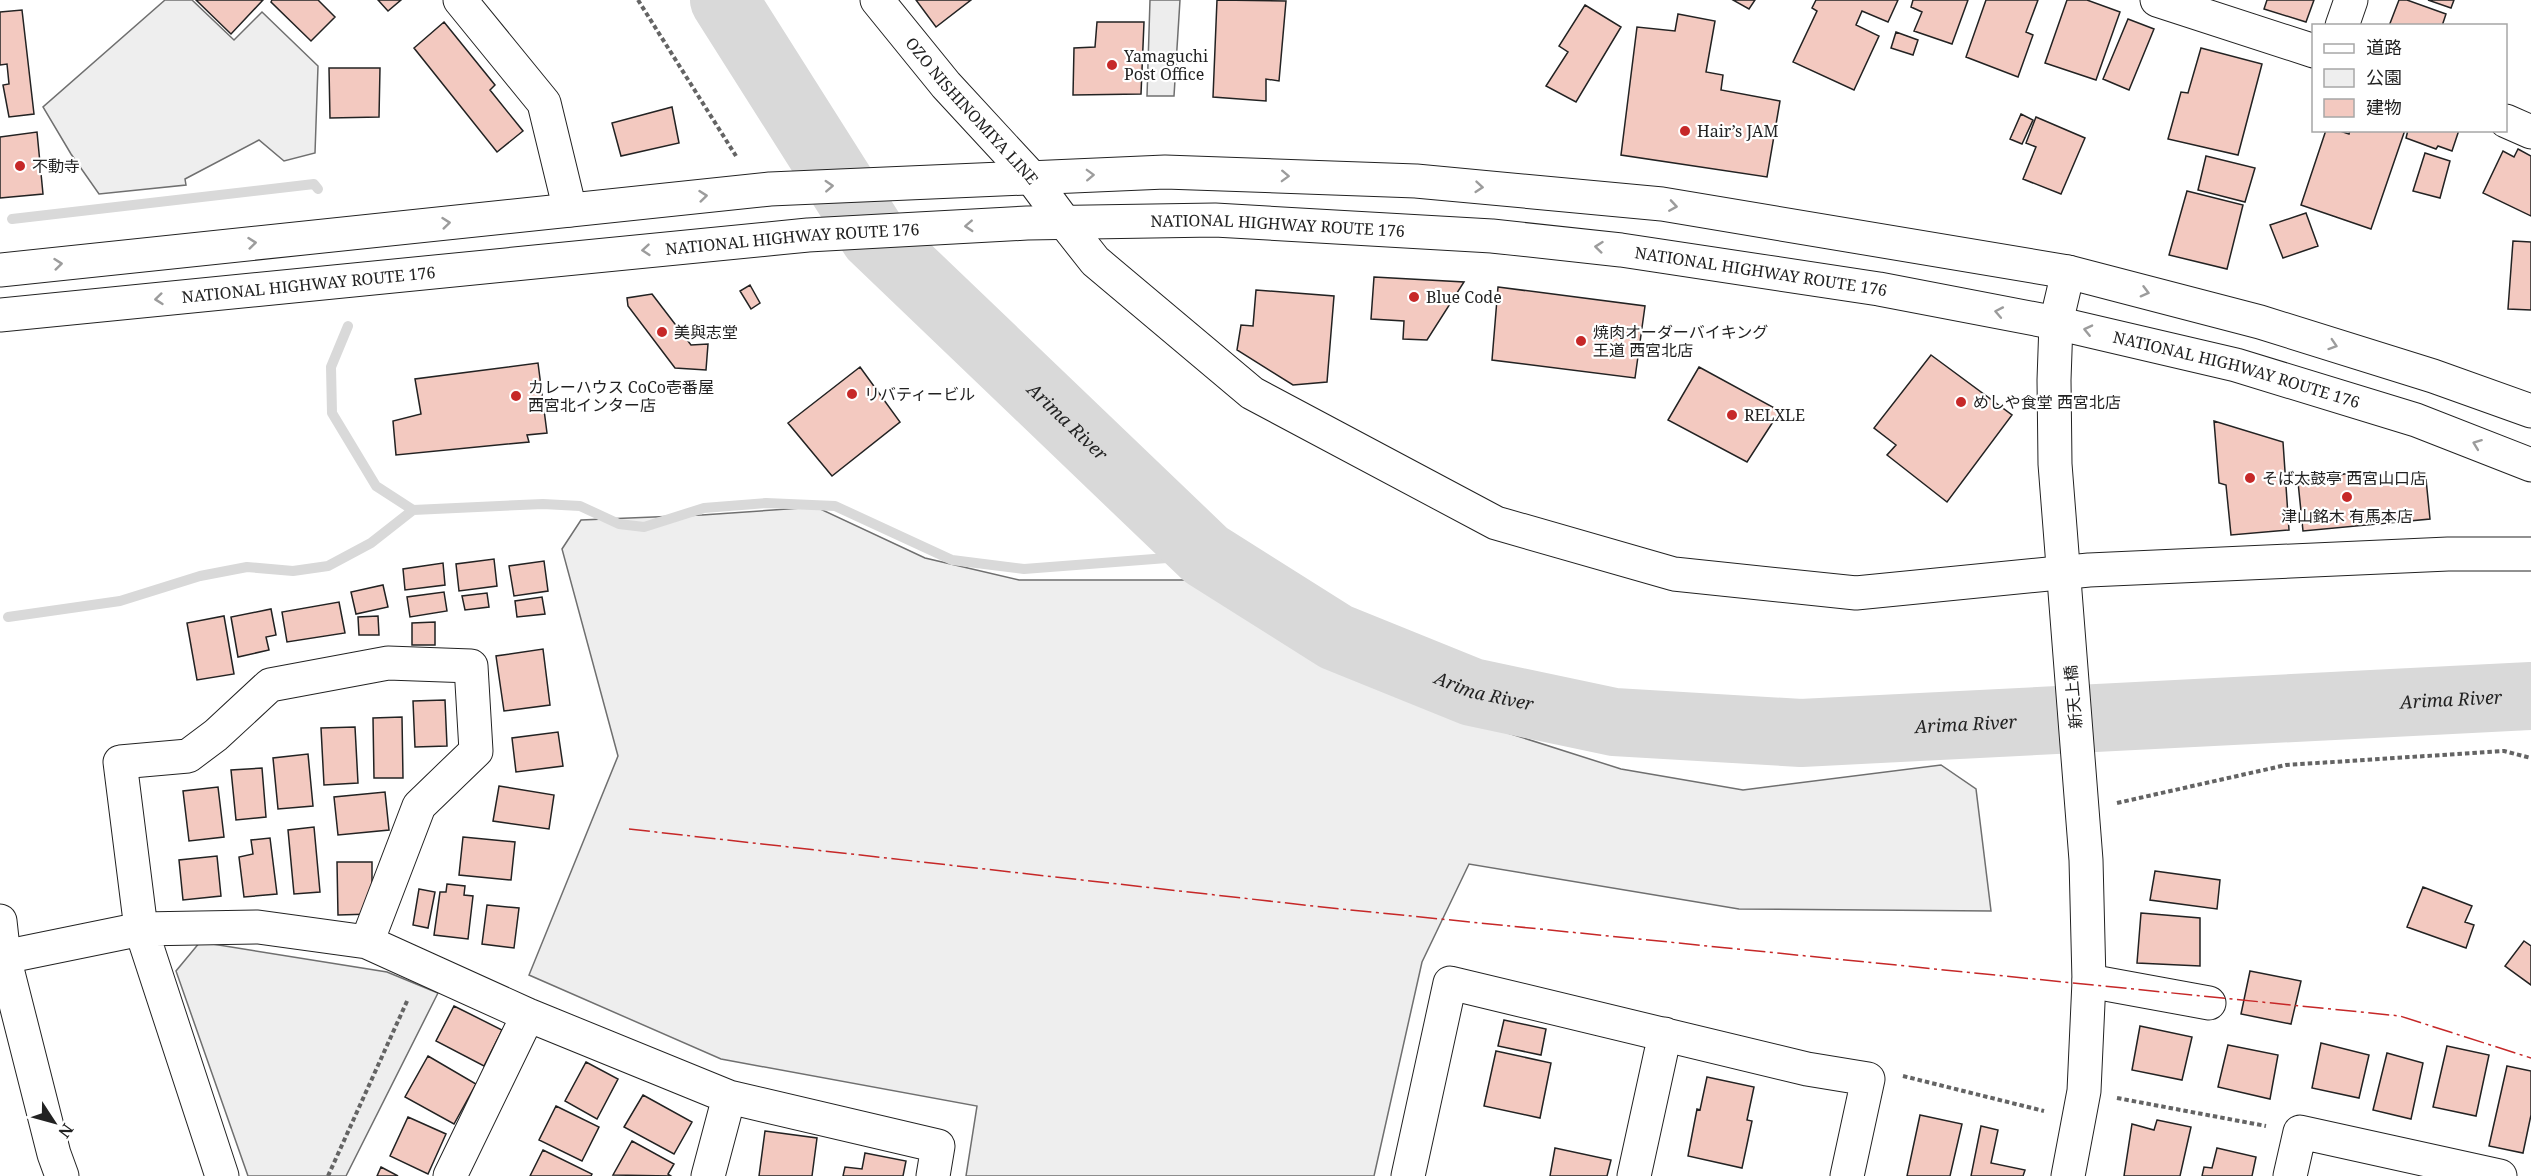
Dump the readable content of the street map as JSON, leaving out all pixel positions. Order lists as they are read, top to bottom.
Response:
{
  "streets": {
    "main road": ["OZO NISHINOMIYA LINE", "NATIONAL HIGHWAY ROUTE 176", "新天上橋"]
  },
  "crossings": [
    ["OZO NISHINOMIYA LINE", "NATIONAL HIGHWAY ROUTE 176"],
    ["OZO NISHINOMIYA LINE", "新天上橋"],
    ["NATIONAL HIGHWAY ROUTE 176", "新天上橋"]
  ],
  "water": ["Arima River"],
  "places": [
    "Yamaguchi Post Office",
    "Hair’s JAM",
    "不動寺",
    "Blue Code",
    "美與志堂",
    "焼肉オーダーバイキング 王道 西宮北店",
    "リバティービル",
    "カレーハウス CoCo壱番屋 西宮北インター店",
    "めしや食堂 西宮北店",
    "RELXLE",
    "そば太鼓亭 西宮山口店",
    "津山銘木 有馬本店"
  ],
  "legend": ["道路", "公園", "建物"],
  "north": "bottom right"
}
